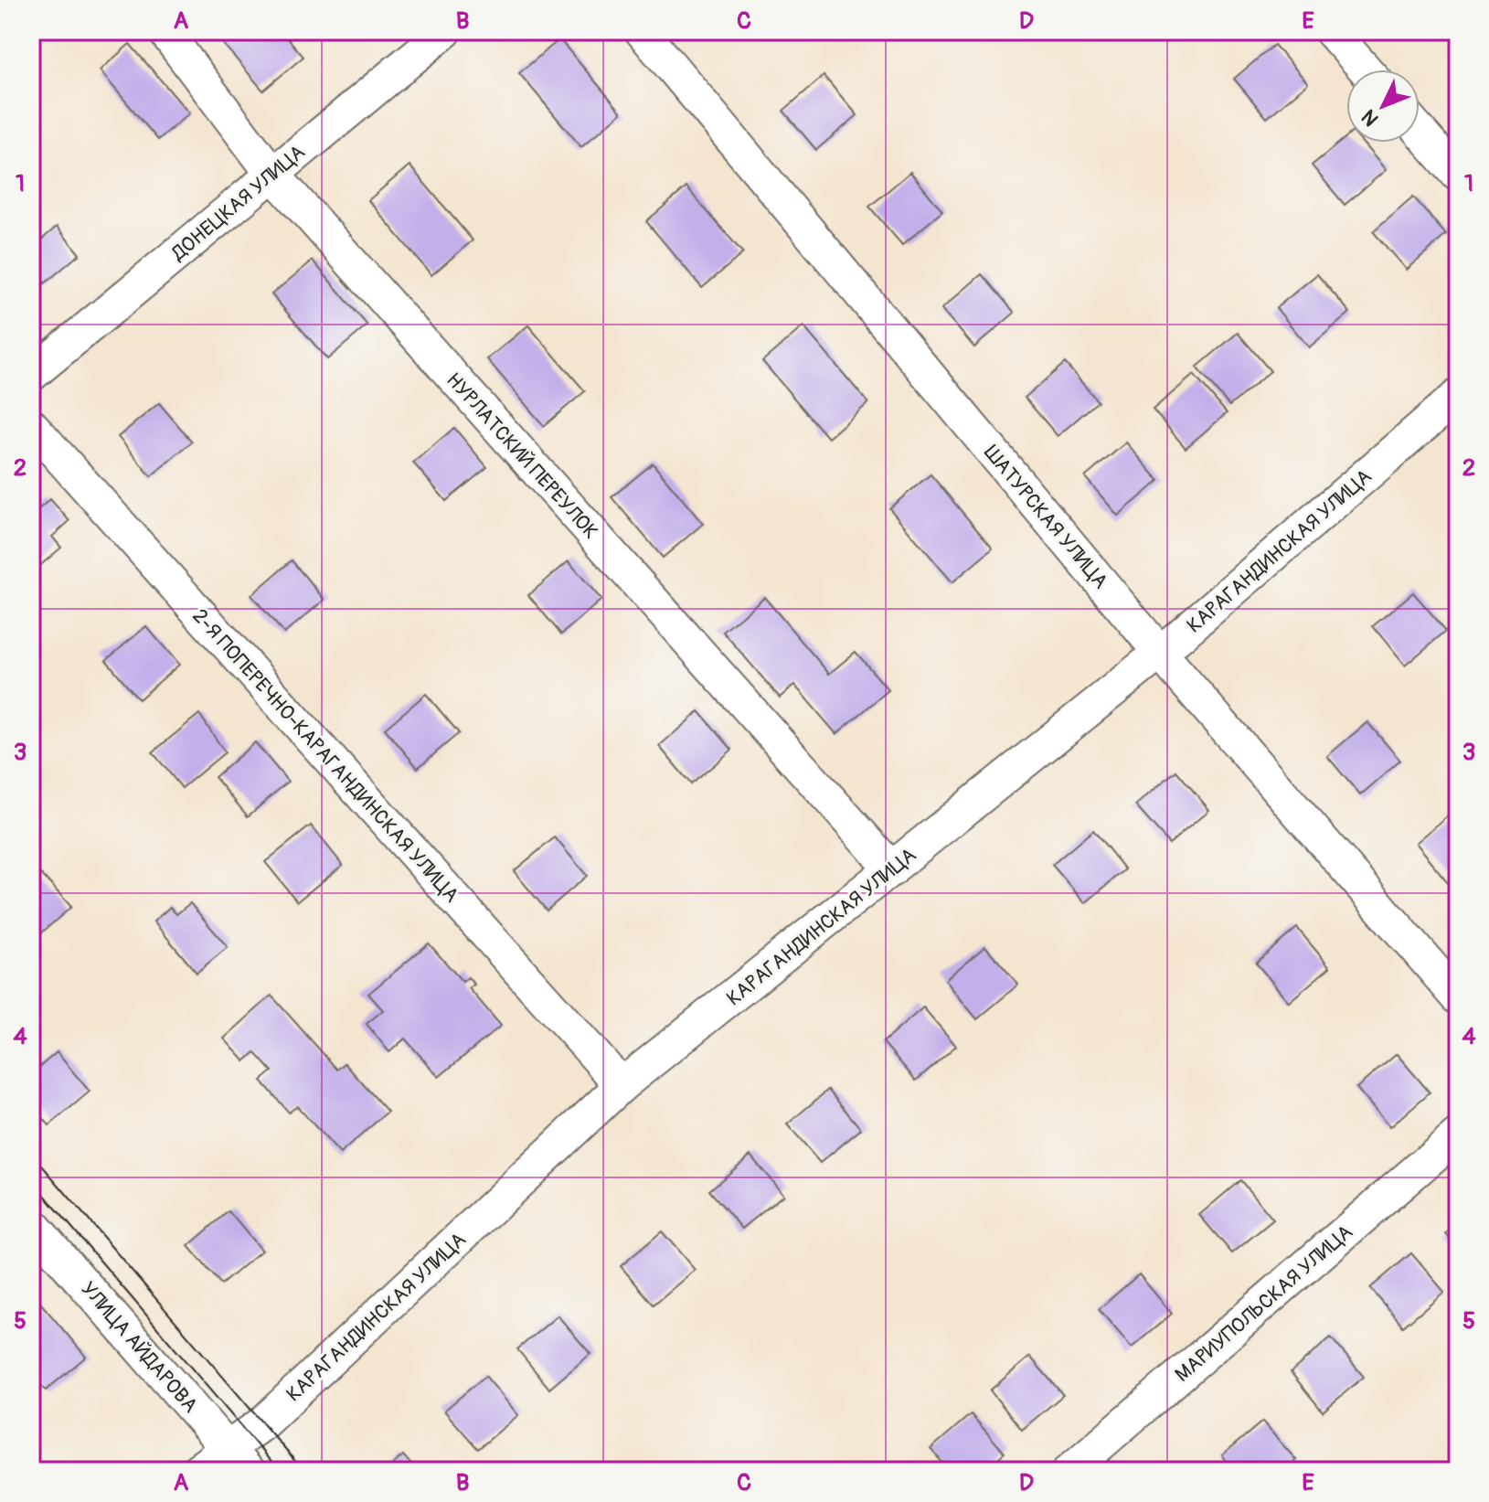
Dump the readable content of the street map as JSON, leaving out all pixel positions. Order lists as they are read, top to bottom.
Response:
{
  "streets": {
    "street": [
      "ДОНЕЦКАЯ УЛИЦА",
      "НУРЛАТСКИЙ ПЕРЕУЛОК",
      "ШАТУРСКАЯ УЛИЦА",
      "КАРАГАНДИНСКАЯ УЛИЦА",
      "2-Я ПОПЕРЕЧНО-КАРАГАНДИНСКАЯ УЛИЦА",
      "МАРИУПОЛЬСКАЯ УЛИЦА",
      "УЛИЦА АЙДАРОВА"
    ]
  },
  "crossings": [
    ["ДОНЕЦКАЯ УЛИЦА", "НУРЛАТСКИЙ ПЕРЕУЛОК"],
    ["НУРЛАТСКИЙ ПЕРЕУЛОК", "КАРАГАНДИНСКАЯ УЛИЦА"],
    ["ШАТУРСКАЯ УЛИЦА", "КАРАГАНДИНСКАЯ УЛИЦА"],
    ["КАРАГАНДИНСКАЯ УЛИЦА", "2-Я ПОПЕРЕЧНО-КАРАГАНДИНСКАЯ УЛИЦА"],
    ["КАРАГАНДИНСКАЯ УЛИЦА", "УЛИЦА АЙДАРОВА"]
  ],
  "north": "bottom left",
  "grid": {
    "columns": [
      "A",
      "B",
      "C",
      "D",
      "E"
    ],
    "rows": [
      "1",
      "2",
      "3",
      "4",
      "5"
    ]
  }
}
